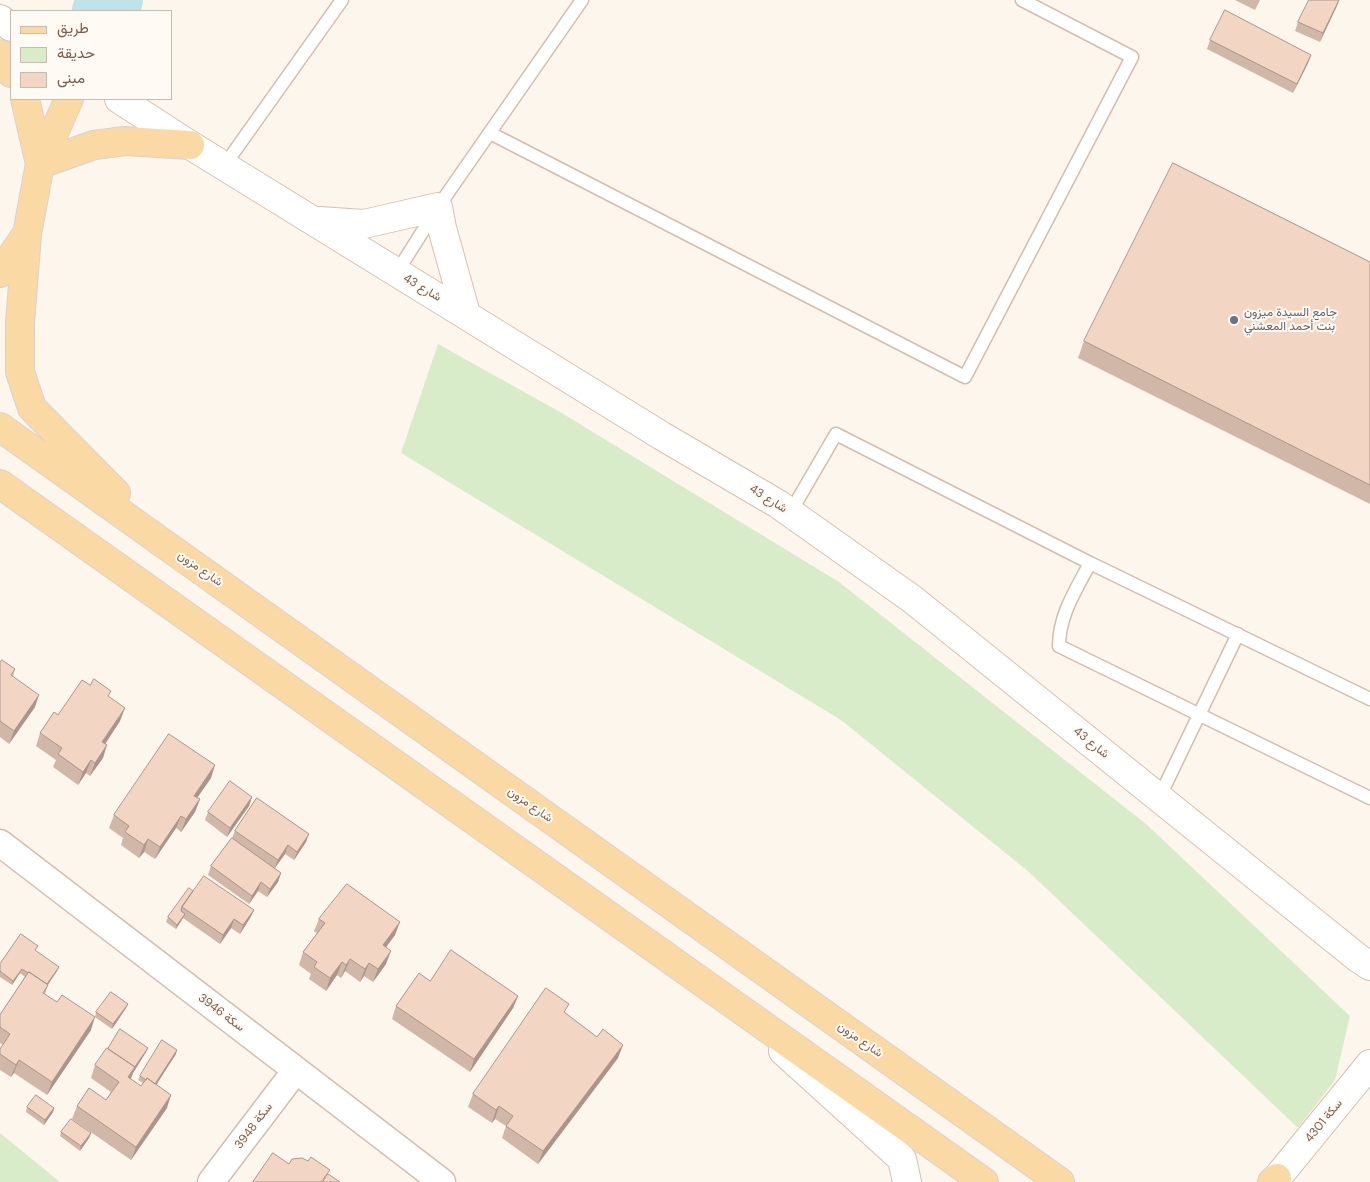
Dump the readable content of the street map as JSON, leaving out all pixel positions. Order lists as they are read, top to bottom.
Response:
{
  "streets": {
    "main road": ["شارع مزون"],
    "street": [
      "شارع 43",
      "سكة 3946",
      "سكة 4301",
      "سكة 3948"
    ]
  },
  "crossings": [
    ["سكة 3946", "سكة 3948"]
  ],
  "places": ["جامع السيدة ميزون بنت أحمد المعشني"],
  "legend": ["طريق", "حديقة", "مبنى"]
}
